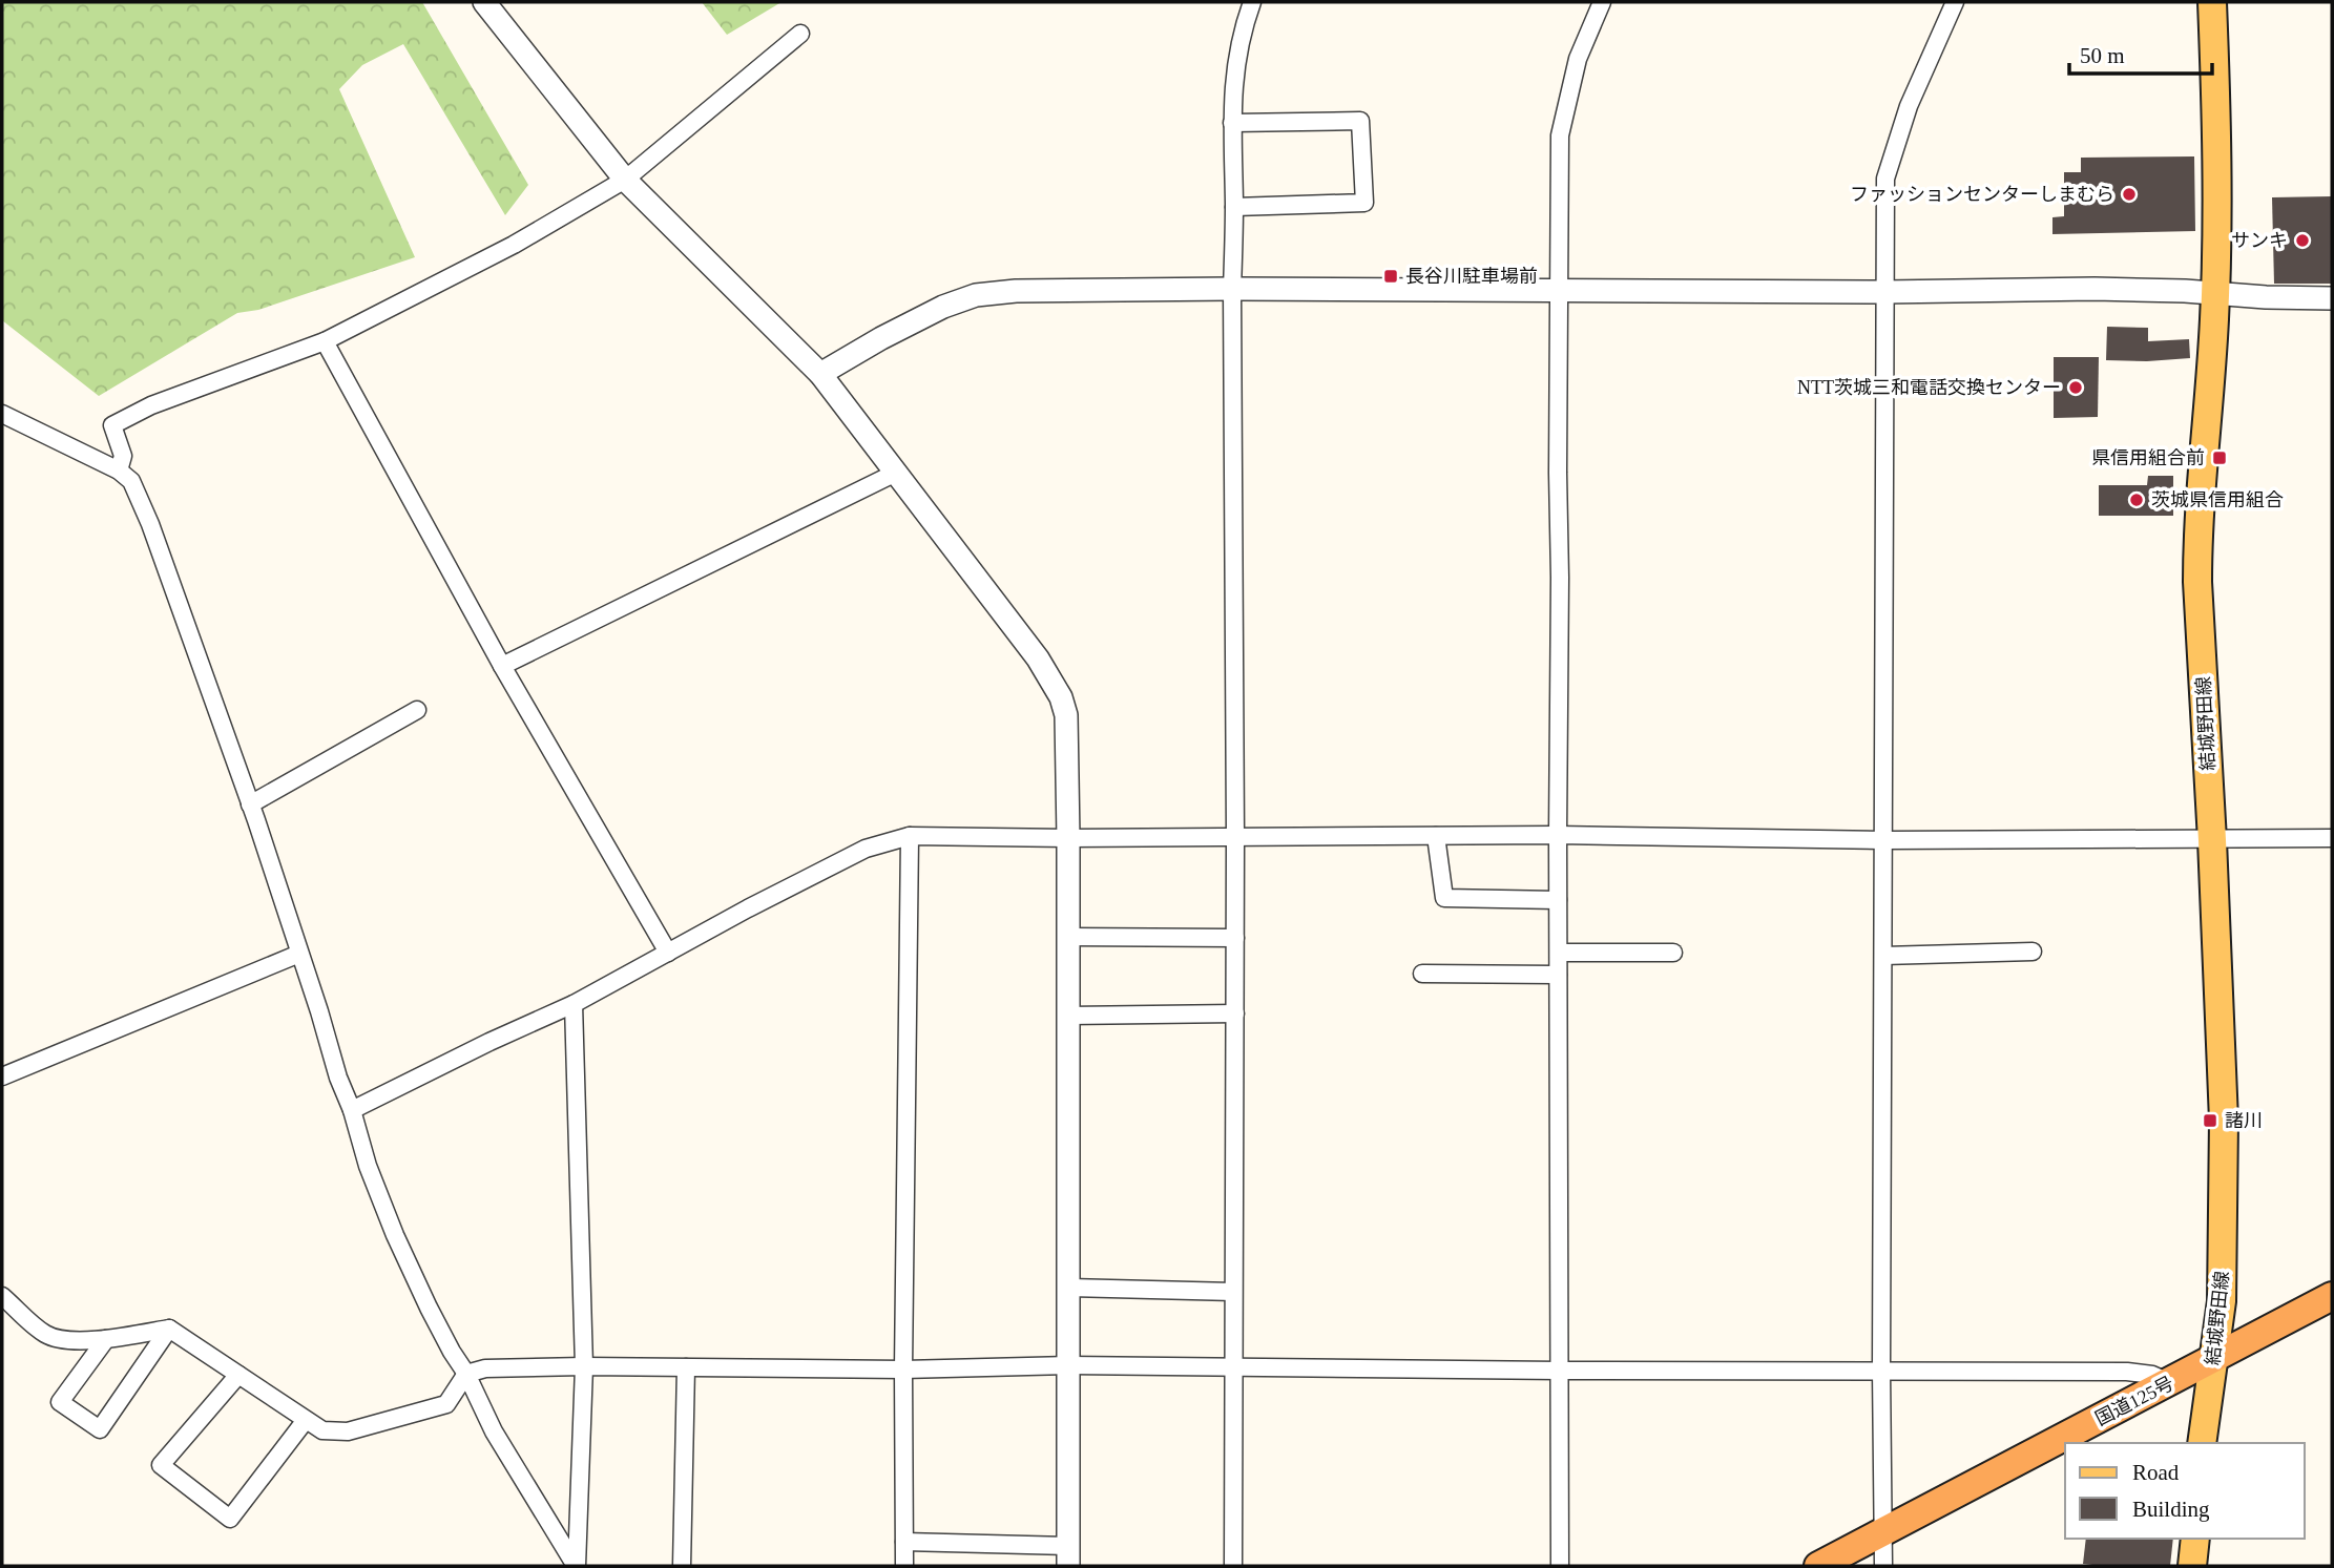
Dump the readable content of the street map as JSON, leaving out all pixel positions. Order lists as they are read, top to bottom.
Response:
{
  "streets": {
    "highway": ["国道125号"],
    "main road": ["結城野田線"]
  },
  "crossings": [
    ["結城野田線", "国道125号"]
  ],
  "places": {
    "other": [
      "ファッションセンターしまむら",
      "サンキ",
      "NTT茨城三和電話交換センター",
      "茨城県信用組合"
    ],
    "transit": ["長谷川駐車場前", "県信用組合前", "諸川"]
  },
  "legend": ["Road", "Building"],
  "scale_bar": "50 m"
}
